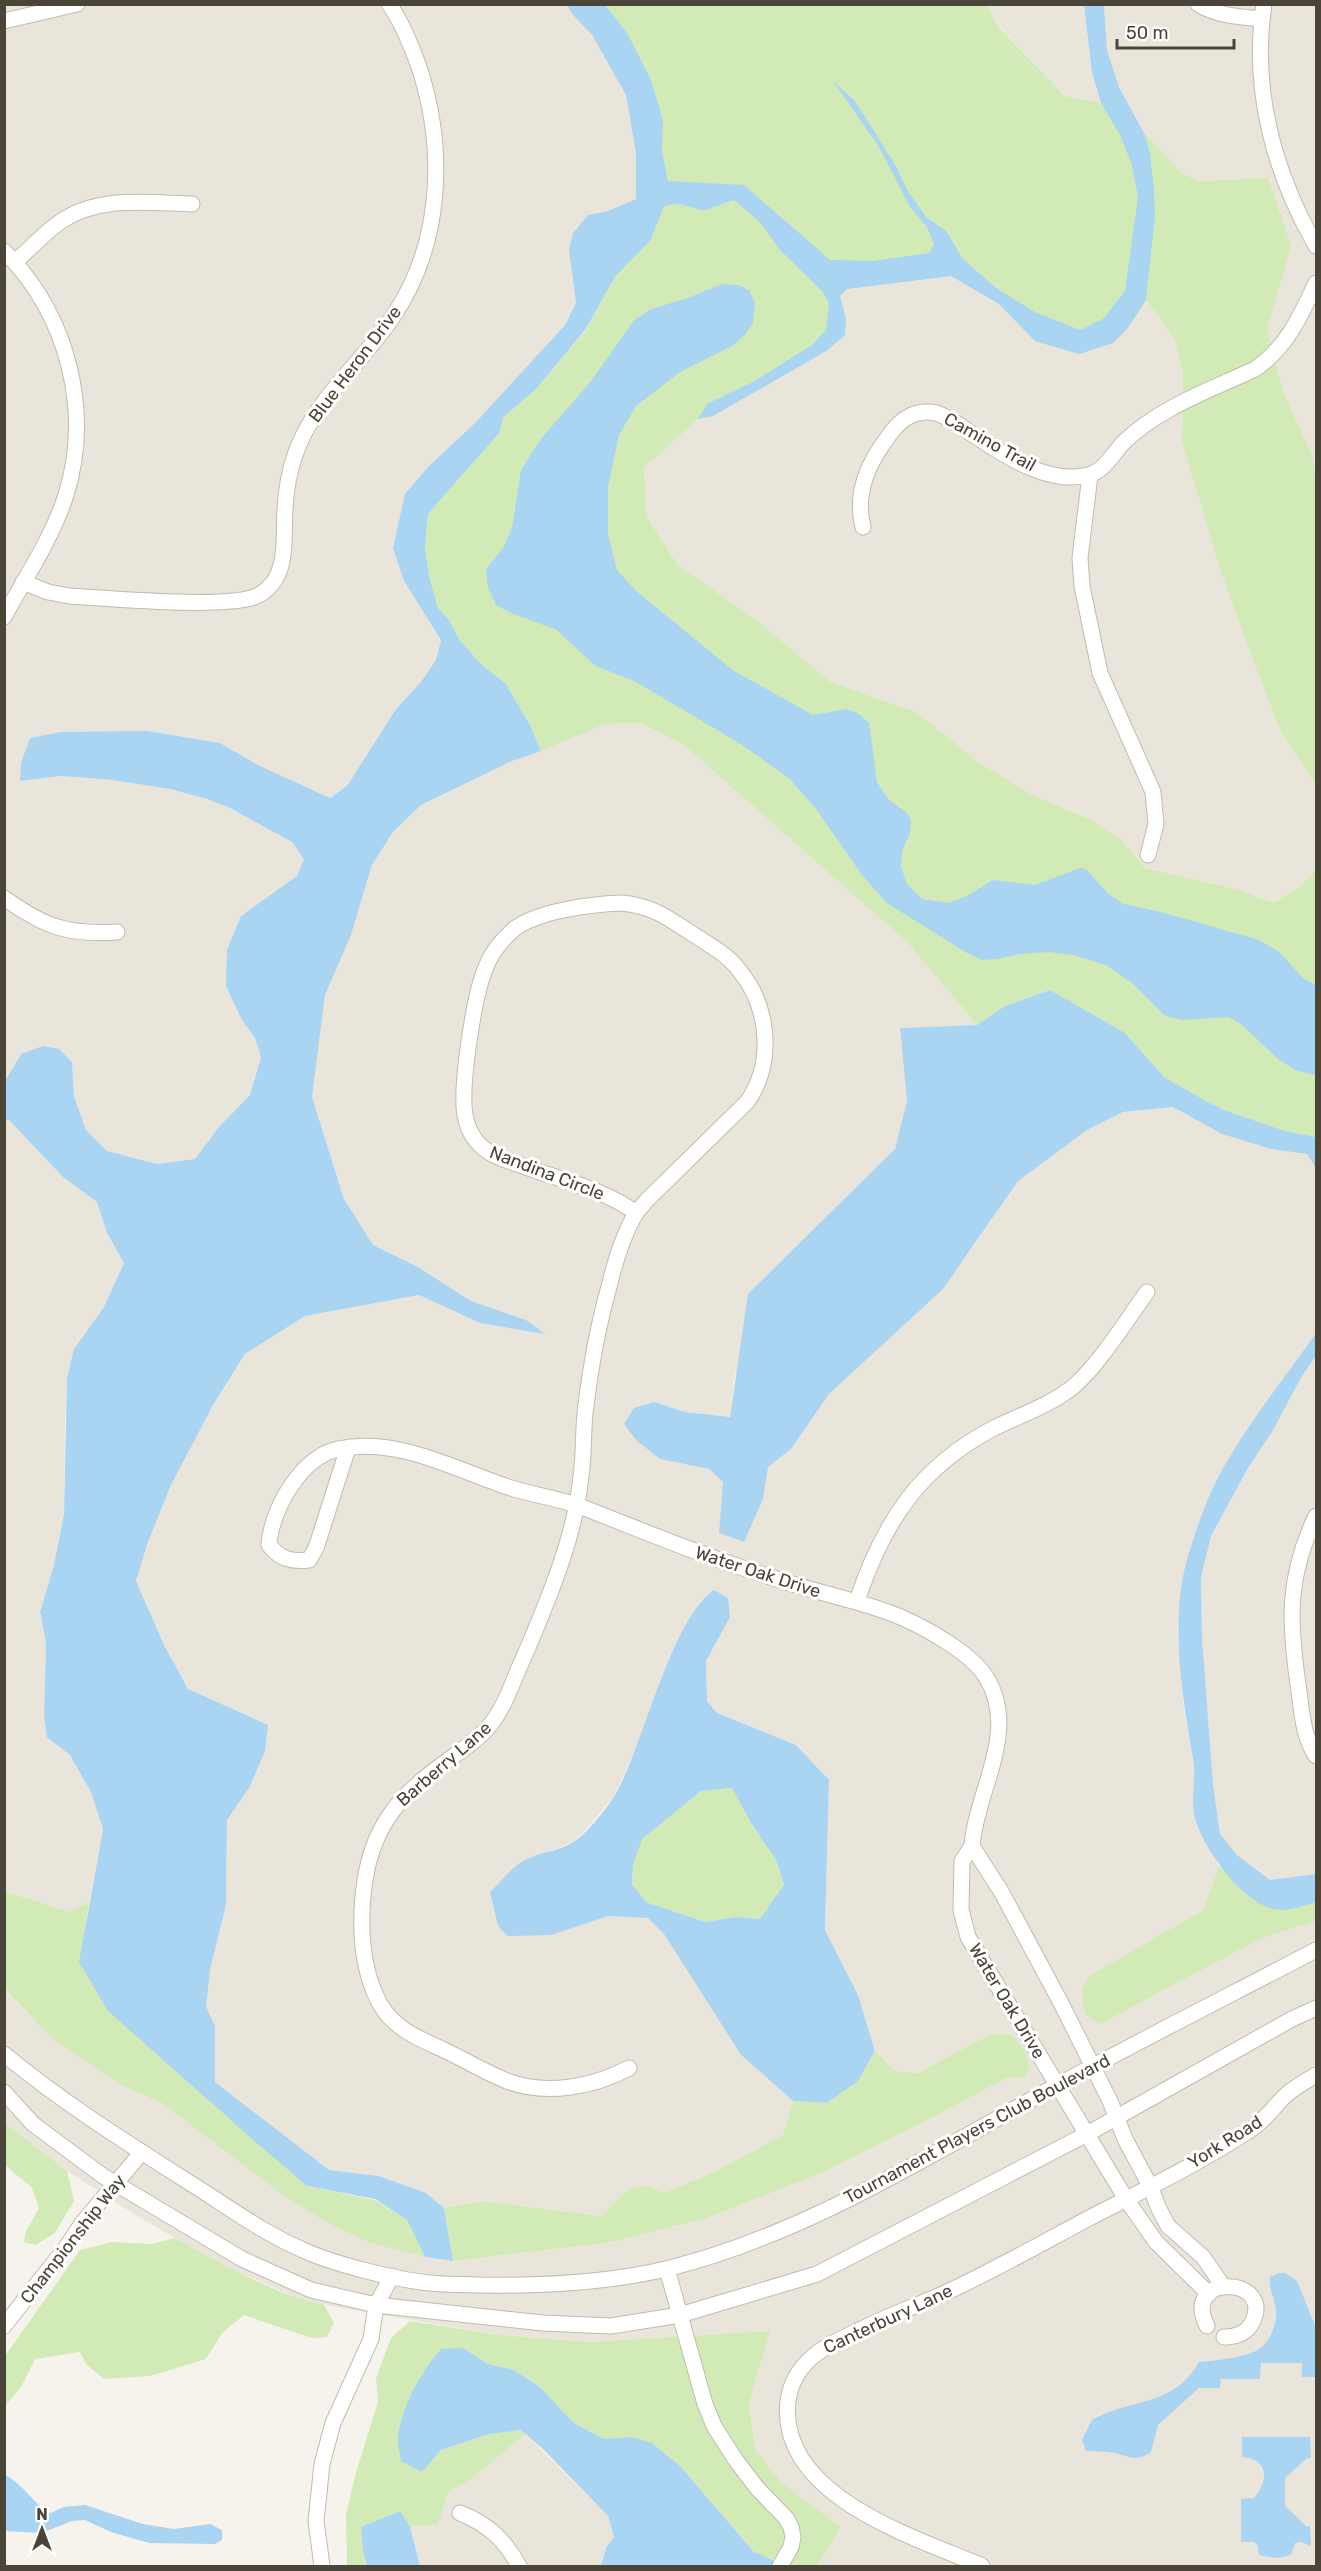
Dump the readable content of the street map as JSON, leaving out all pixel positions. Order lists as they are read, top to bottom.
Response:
{
  "streets": {
    "street": [
      "Blue Heron Drive",
      "Camino Trail",
      "Nandina Circle",
      "Water Oak Drive",
      "Barberry Lane",
      "Tournament Players Club Boulevard",
      "York Road",
      "Championship Way",
      "Canterbury Lane"
    ]
  },
  "crossings": [
    ["Nandina Circle", "Water Oak Drive"],
    ["Nandina Circle", "Barberry Lane"],
    ["Water Oak Drive", "Barberry Lane"],
    ["Water Oak Drive", "Tournament Players Club Boulevard"],
    ["Water Oak Drive", "York Road"],
    ["Water Oak Drive", "Canterbury Lane"],
    ["Tournament Players Club Boulevard", "Championship Way"],
    ["York Road", "Canterbury Lane"]
  ],
  "scale_bar": "50 m",
  "north": "top"
}
